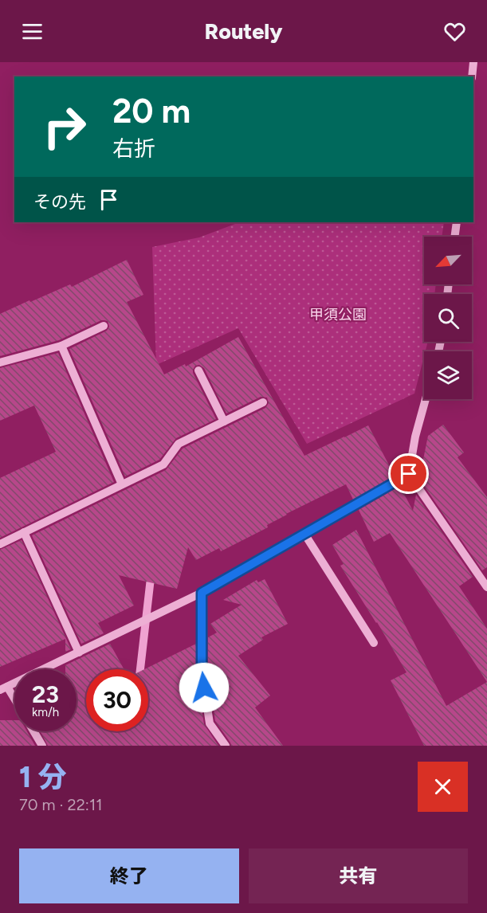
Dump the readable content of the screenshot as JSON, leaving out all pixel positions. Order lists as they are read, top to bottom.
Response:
{
  "parks": ["甲須公園"],
  "north": "bottom left",
  "page": {
    "header": "Routely",
    "turn": ["20 m", "右折"],
    "then": "その先",
    "speed": "23 km/h",
    "limit": "30",
    "heading": ["1 分", "70 m · 22:11"],
    "buttons": ["終了", "共有"]
  }
}
